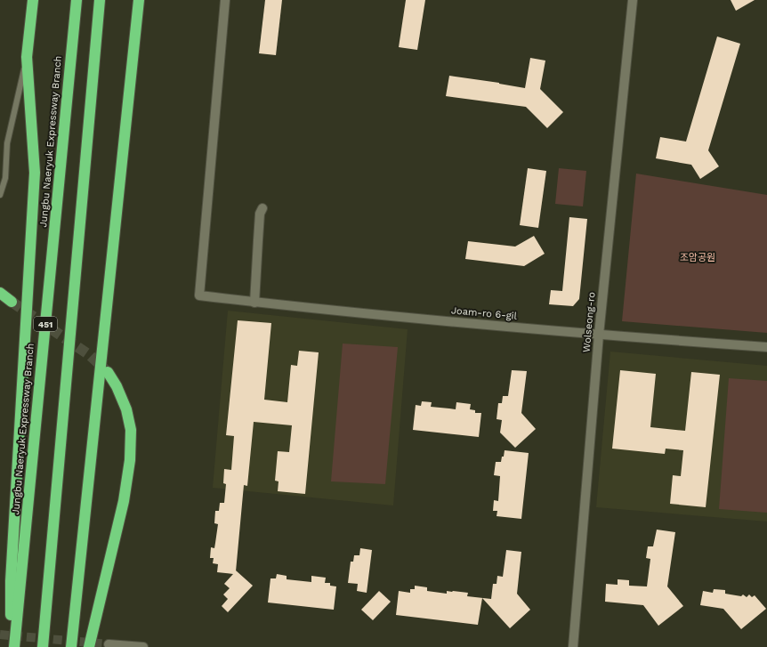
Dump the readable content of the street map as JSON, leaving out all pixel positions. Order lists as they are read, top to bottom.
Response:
{
  "streets": {
    "highway": ["Jungbu Naeryuk Expressway Branch", "451"],
    "street": ["Joam-ro 6-gil", "Wolseong-ro"]
  },
  "crossings": [
    ["Joam-ro 6-gil", "Wolseong-ro"]
  ],
  "parks": ["조암공원"]
}
